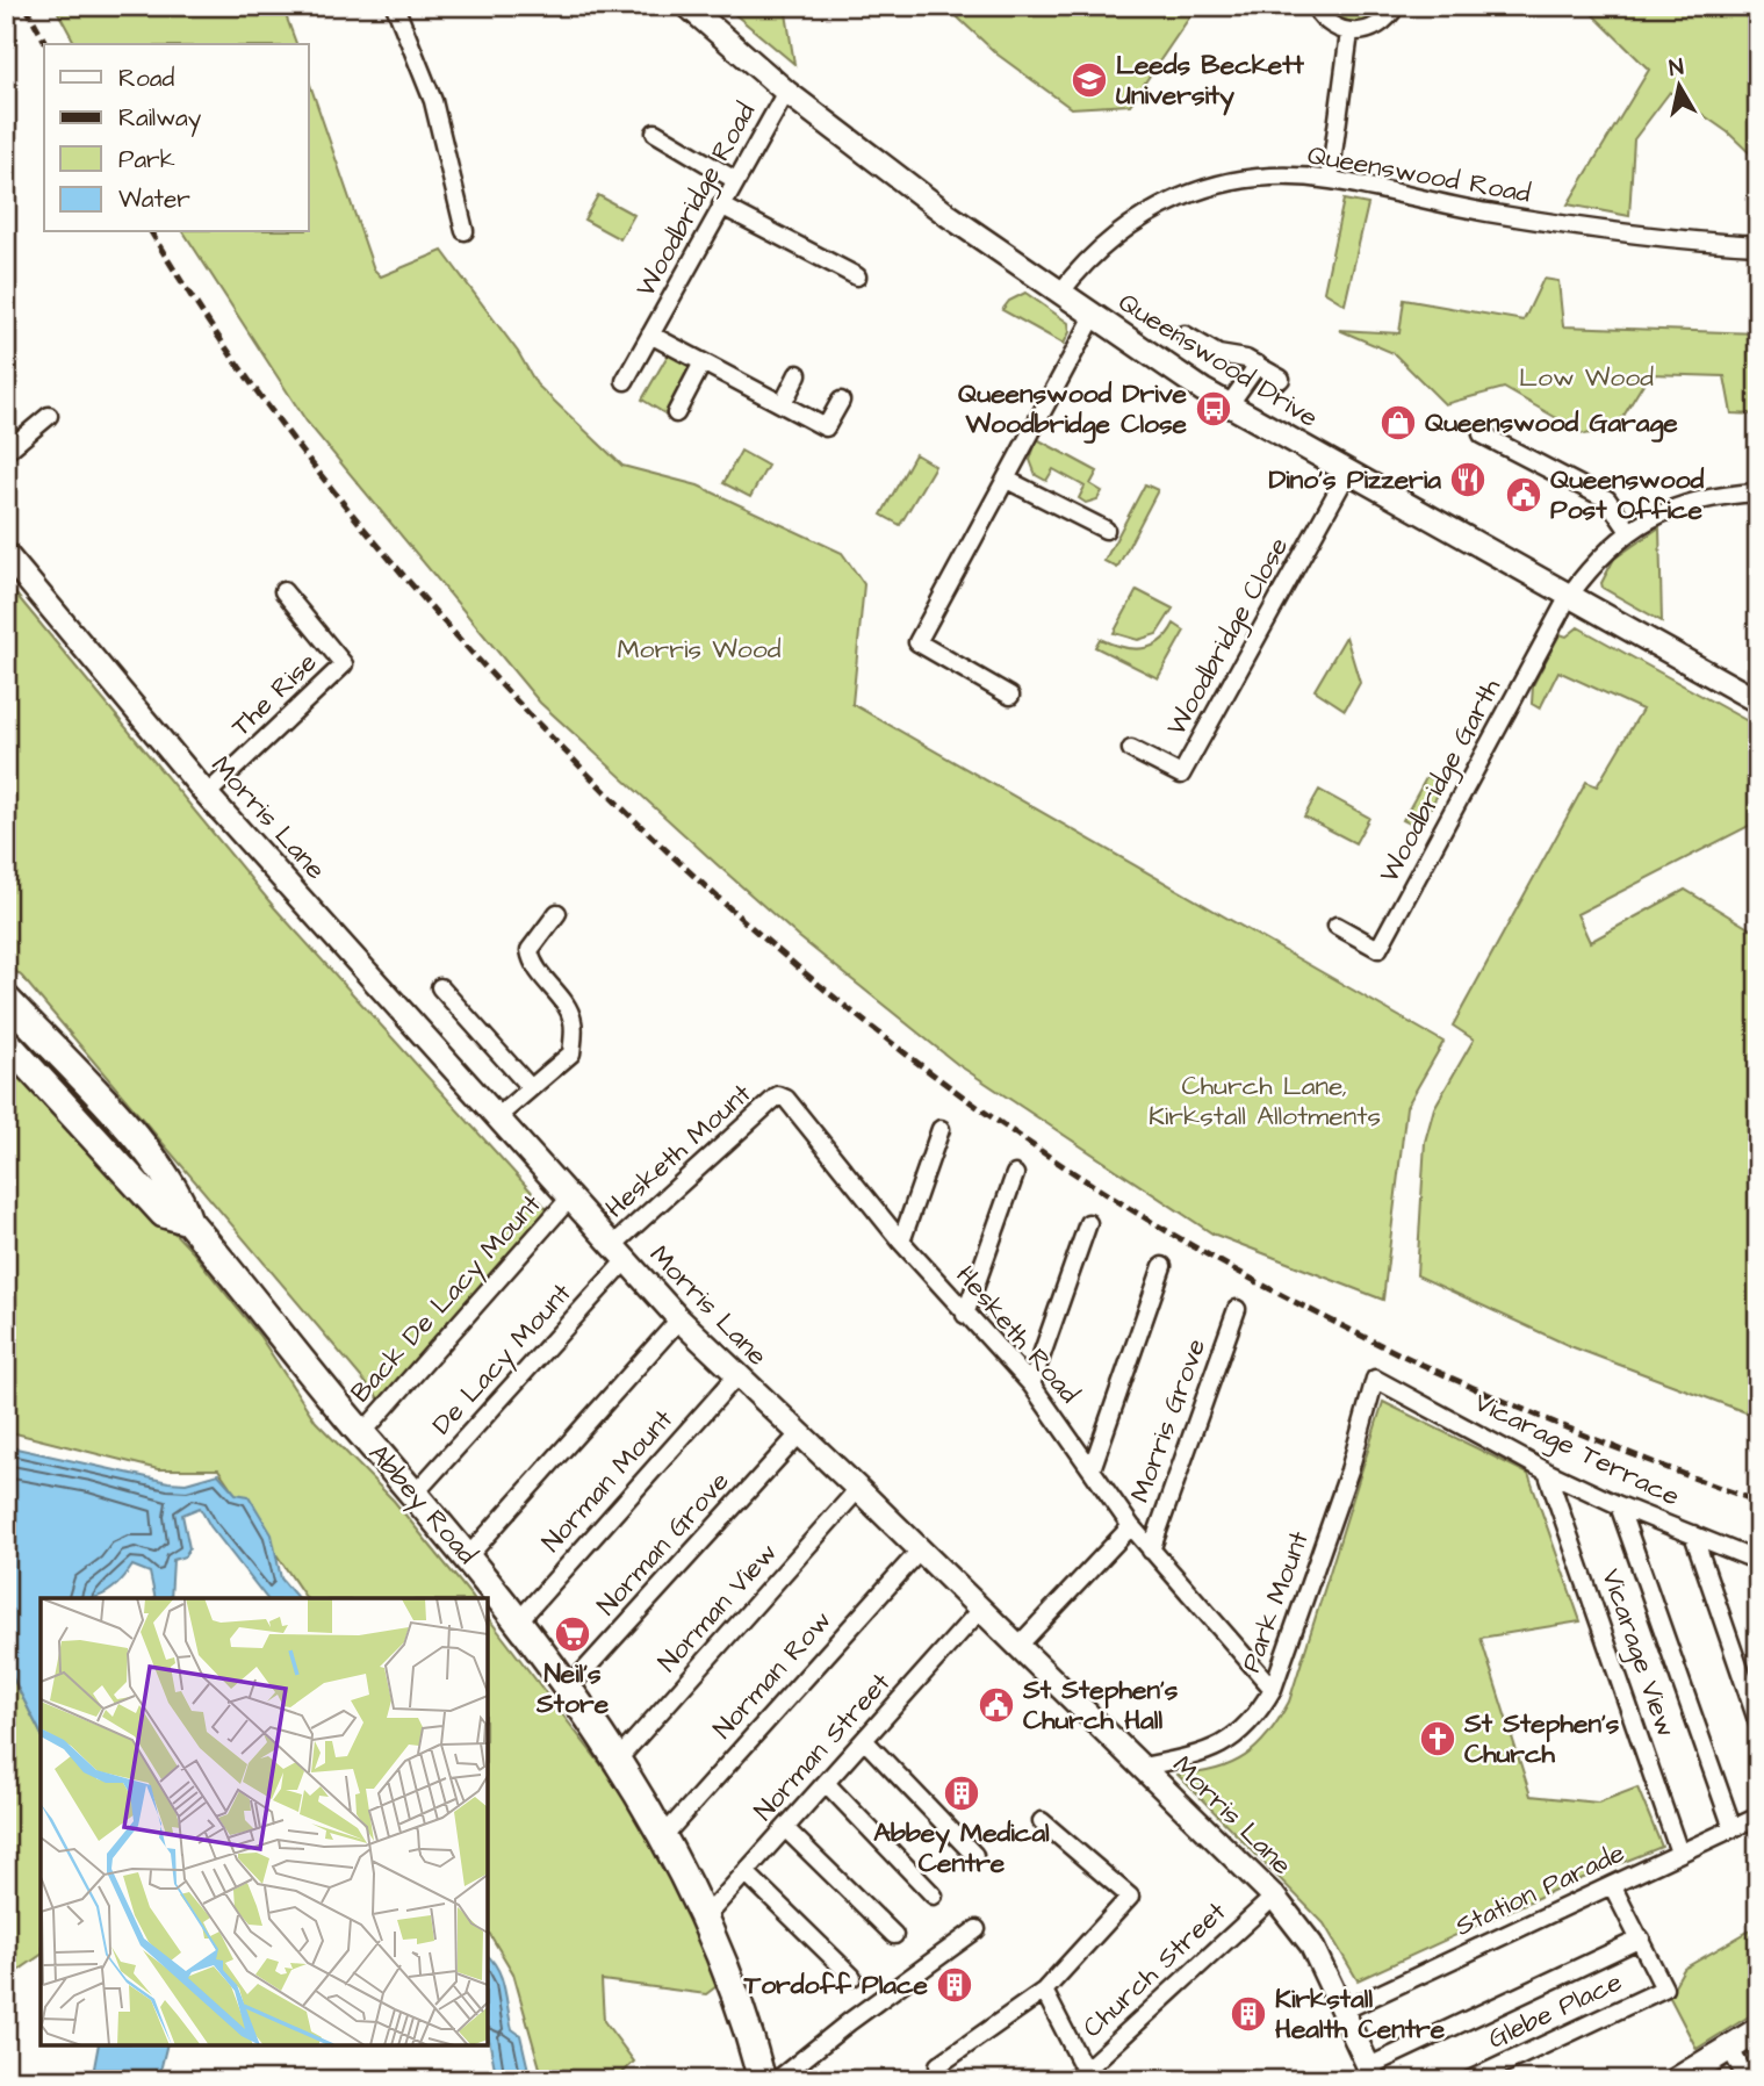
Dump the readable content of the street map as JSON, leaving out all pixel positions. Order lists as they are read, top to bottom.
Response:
{
  "streets": {
    "main road": ["Abbey Road"],
    "street": [
      "Queenswood Road",
      "Woodbridge Road",
      "Queenswood Drive",
      "Woodbridge Close",
      "The Rise",
      "Woodbridge Garth",
      "Morris Lane",
      "Hesketh Mount",
      "Back De Lacy Mount",
      "Hesketh Road",
      "De Lacy Mount",
      "Morris Grove",
      "Vicarage Terrace",
      "Norman Mount",
      "Norman Grove",
      "Park Mount",
      "Norman View",
      "Vicarage View",
      "Norman Row",
      "Norman Street",
      "Station Parade",
      "Church Street",
      "Glebe Place"
    ]
  },
  "crossings": [
    ["Queenswood Road", "Queenswood Drive"],
    ["Woodbridge Road", "Queenswood Drive"],
    ["Queenswood Drive", "Woodbridge Close"],
    ["Queenswood Drive", "Woodbridge Garth"],
    ["The Rise", "Morris Lane"],
    ["Morris Lane", "Hesketh Mount"],
    ["Morris Lane", "Back De Lacy Mount"],
    ["Morris Lane", "De Lacy Mount"],
    ["Morris Lane", "Norman Mount"],
    ["Morris Lane", "Norman Grove"],
    ["Morris Lane", "Park Mount"],
    ["Morris Lane", "Norman View"],
    ["Morris Lane", "Norman Row"],
    ["Morris Lane", "Norman Street"],
    ["Morris Lane", "Station Parade"],
    ["Morris Lane", "Church Street"],
    ["Hesketh Mount", "Hesketh Road"],
    ["Hesketh Mount", "De Lacy Mount"],
    ["Back De Lacy Mount", "Abbey Road"],
    ["Hesketh Road", "Morris Grove"],
    ["Hesketh Road", "Park Mount"],
    ["De Lacy Mount", "Abbey Road"],
    ["Vicarage Terrace", "Park Mount"],
    ["Vicarage Terrace", "Vicarage View"],
    ["Norman Mount", "Abbey Road"],
    ["Abbey Road", "Norman Grove"],
    ["Abbey Road", "Norman View"],
    ["Abbey Road", "Norman Row"],
    ["Abbey Road", "Norman Street"],
    ["Vicarage View", "Station Parade"]
  ],
  "parks": ["Low Wood", "Morris Wood", "Church Lane, Kirkstall Allotments"],
  "places": {
    "school or university": ["Leeds Beckett University"],
    "bus stop": ["Queenswood Drive Woodbridge Close"],
    "shop": ["Queenswood Garage"],
    "restaurant": ["Dino's Pizzeria"],
    "public building": ["Queenswood Post Office", "St Stephen's Church Hall"],
    "supermarket": ["Neil's Store"],
    "church": ["St Stephen's Church"],
    "building": ["Abbey Medical Centre", "Tordoff Place", "Kirkstall Health Centre"]
  },
  "legend": [
    "Road",
    "Railway",
    "Park",
    "Water"
  ],
  "north": "top"
}
